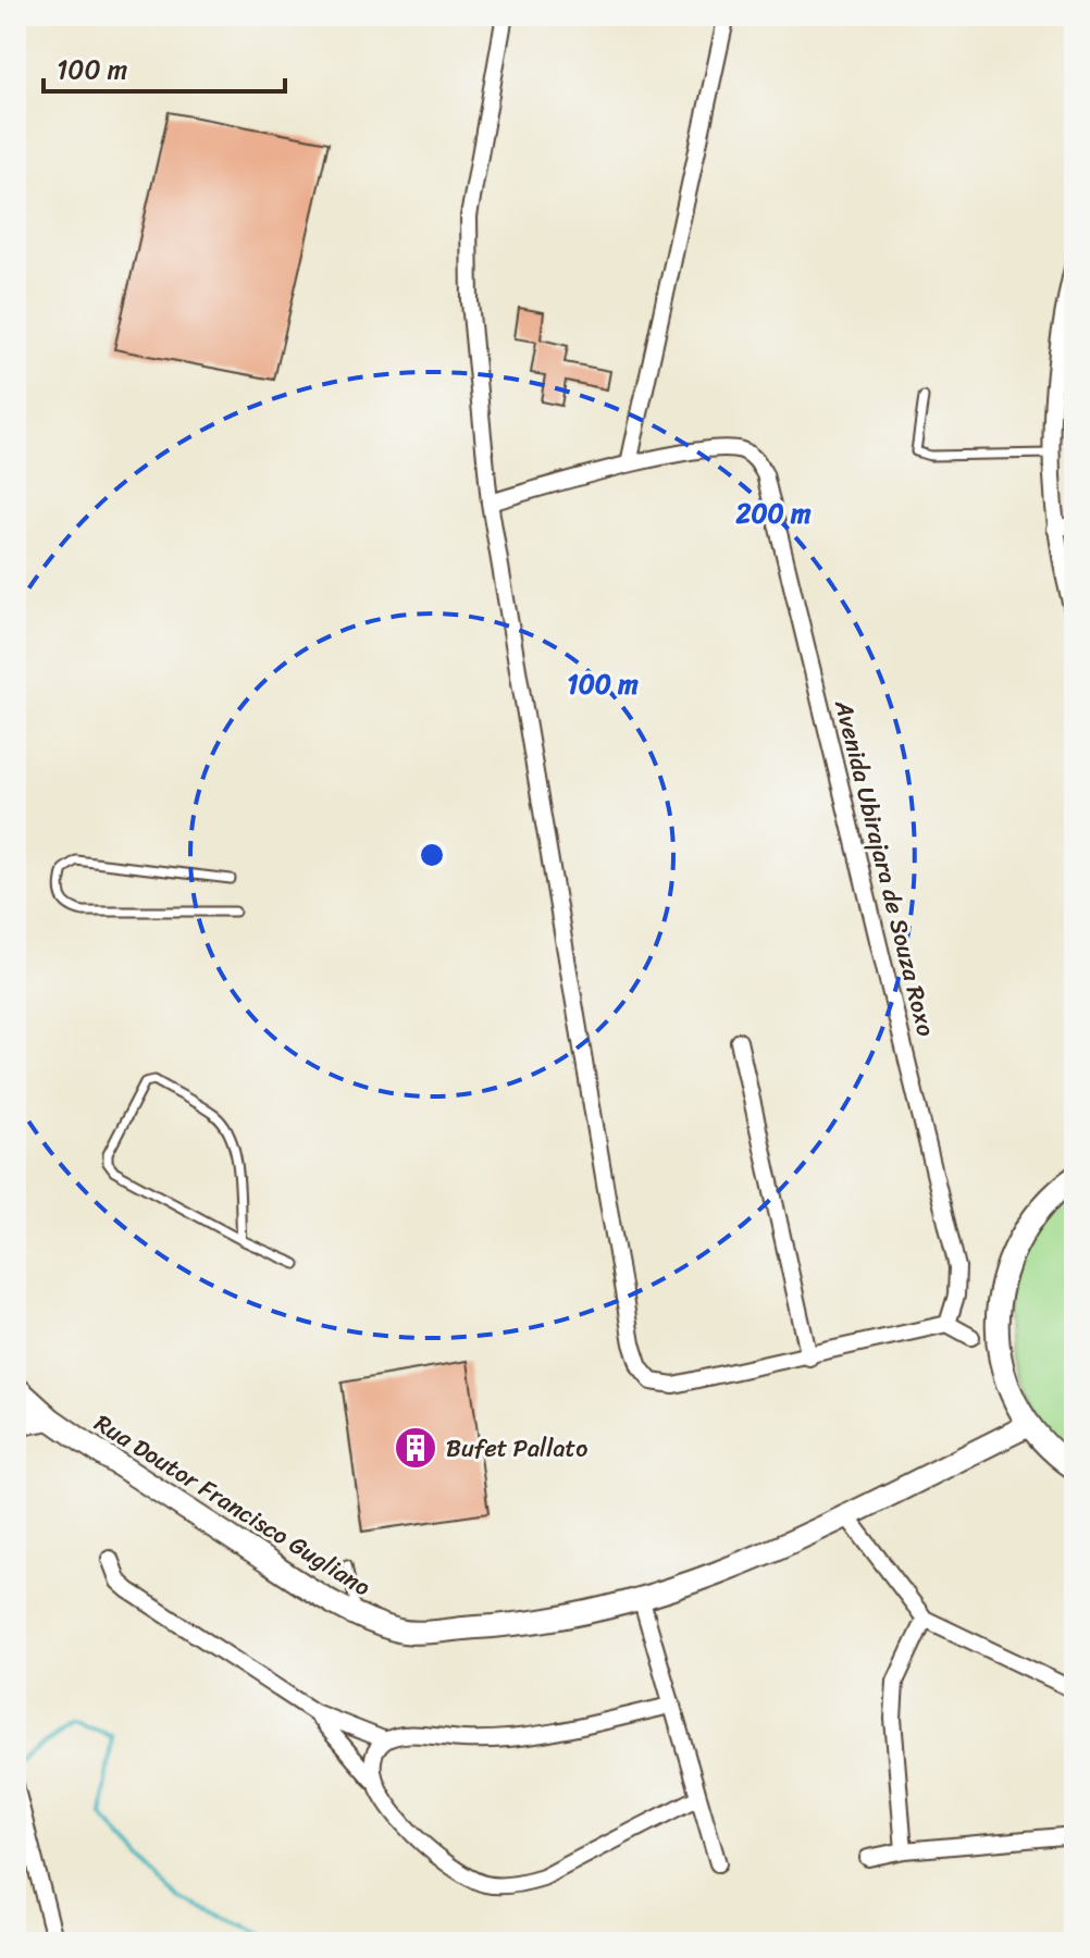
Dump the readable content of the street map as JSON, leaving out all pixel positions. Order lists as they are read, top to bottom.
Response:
{
  "streets": {
    "main road": ["Rua Doutor Francisco Gugliano"],
    "street": ["Avenida Ubirajara de Souza Roxo"]
  },
  "places": {
    "building": ["Bufet Pallato"]
  },
  "scale_bar": "100 m",
  "rings": ["200 m", "100 m"]
}
